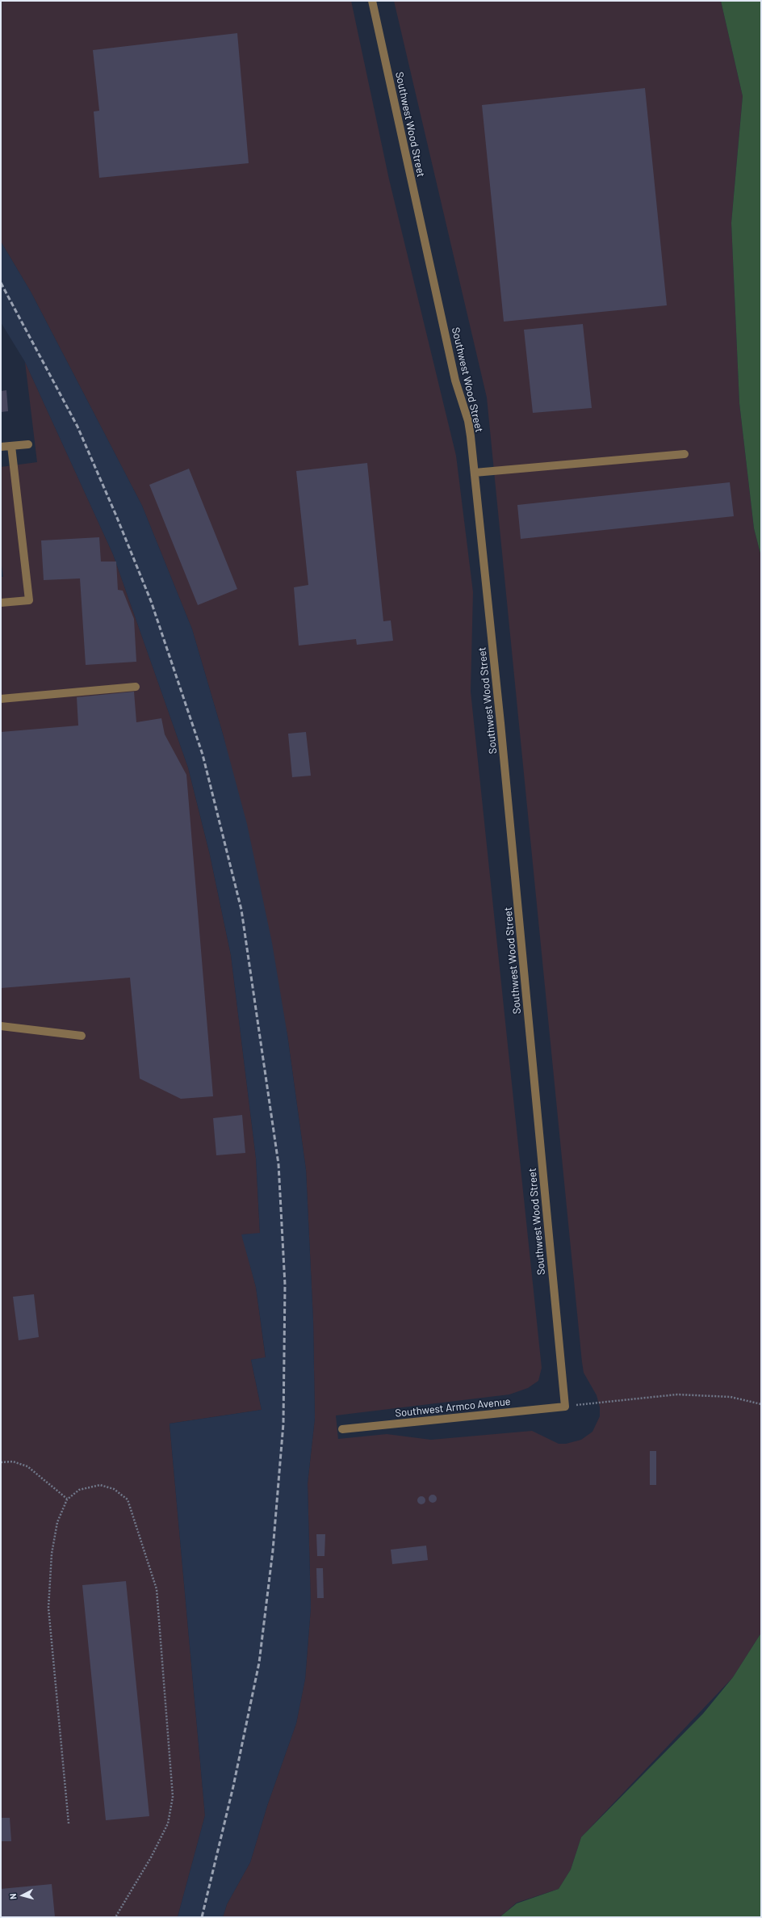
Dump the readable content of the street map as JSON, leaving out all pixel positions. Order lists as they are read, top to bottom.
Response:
{
  "streets": {
    "street": ["Southwest Wood Street", "Southwest Armco Avenue"]
  },
  "crossings": [
    ["Southwest Wood Street", "Southwest Armco Avenue"]
  ],
  "north": "left"
}
